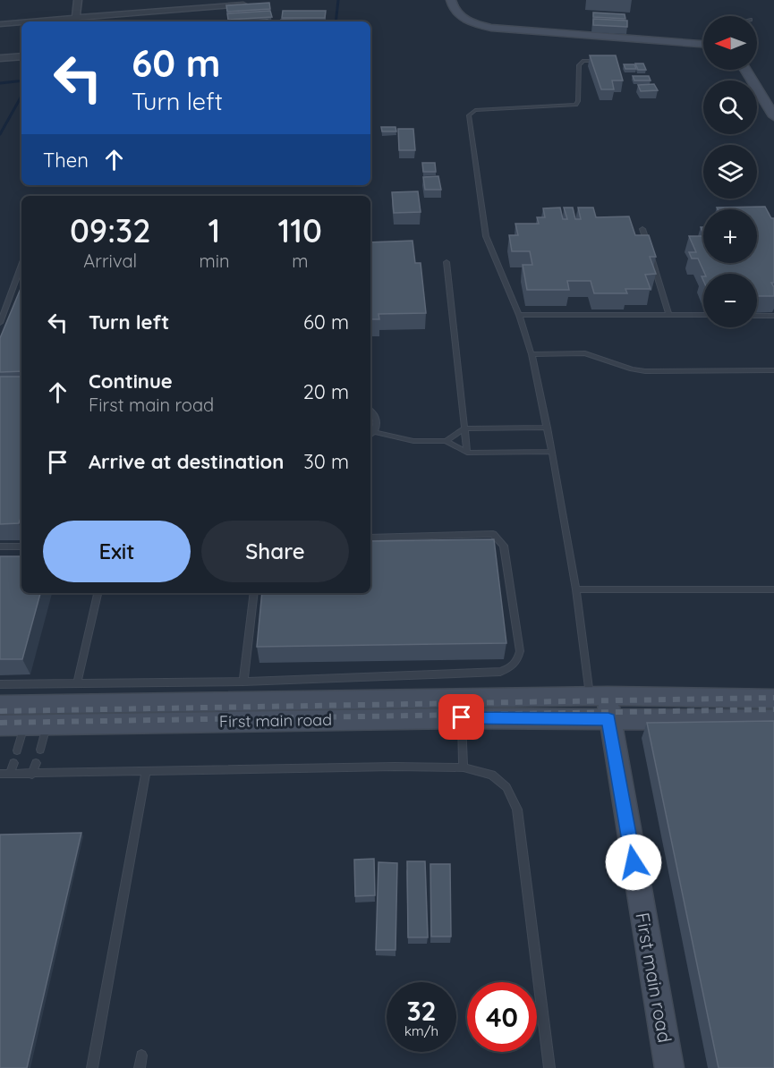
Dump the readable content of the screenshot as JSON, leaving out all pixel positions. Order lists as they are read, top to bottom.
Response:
{
  "streets": {
    "street": ["First main road"]
  },
  "north": "left",
  "page": {
    "map_buttons": ["+", "−"],
    "turn": ["60 m", "Turn left"],
    "then": "Then",
    "eta": [
      "09:32",
      "Arrival",
      "1",
      "min",
      "110",
      "m"
    ],
    "list": [
      {
        "name": "Turn left",
        "value": "60 m"
      },
      {
        "name": "Continue",
        "note": "First main road",
        "value": "20 m"
      },
      {
        "name": "Arrive at destination",
        "value": "30 m"
      }
    ],
    "buttons": ["Exit", "Share"],
    "speed": "32 km/h",
    "limit": "40"
  }
}
